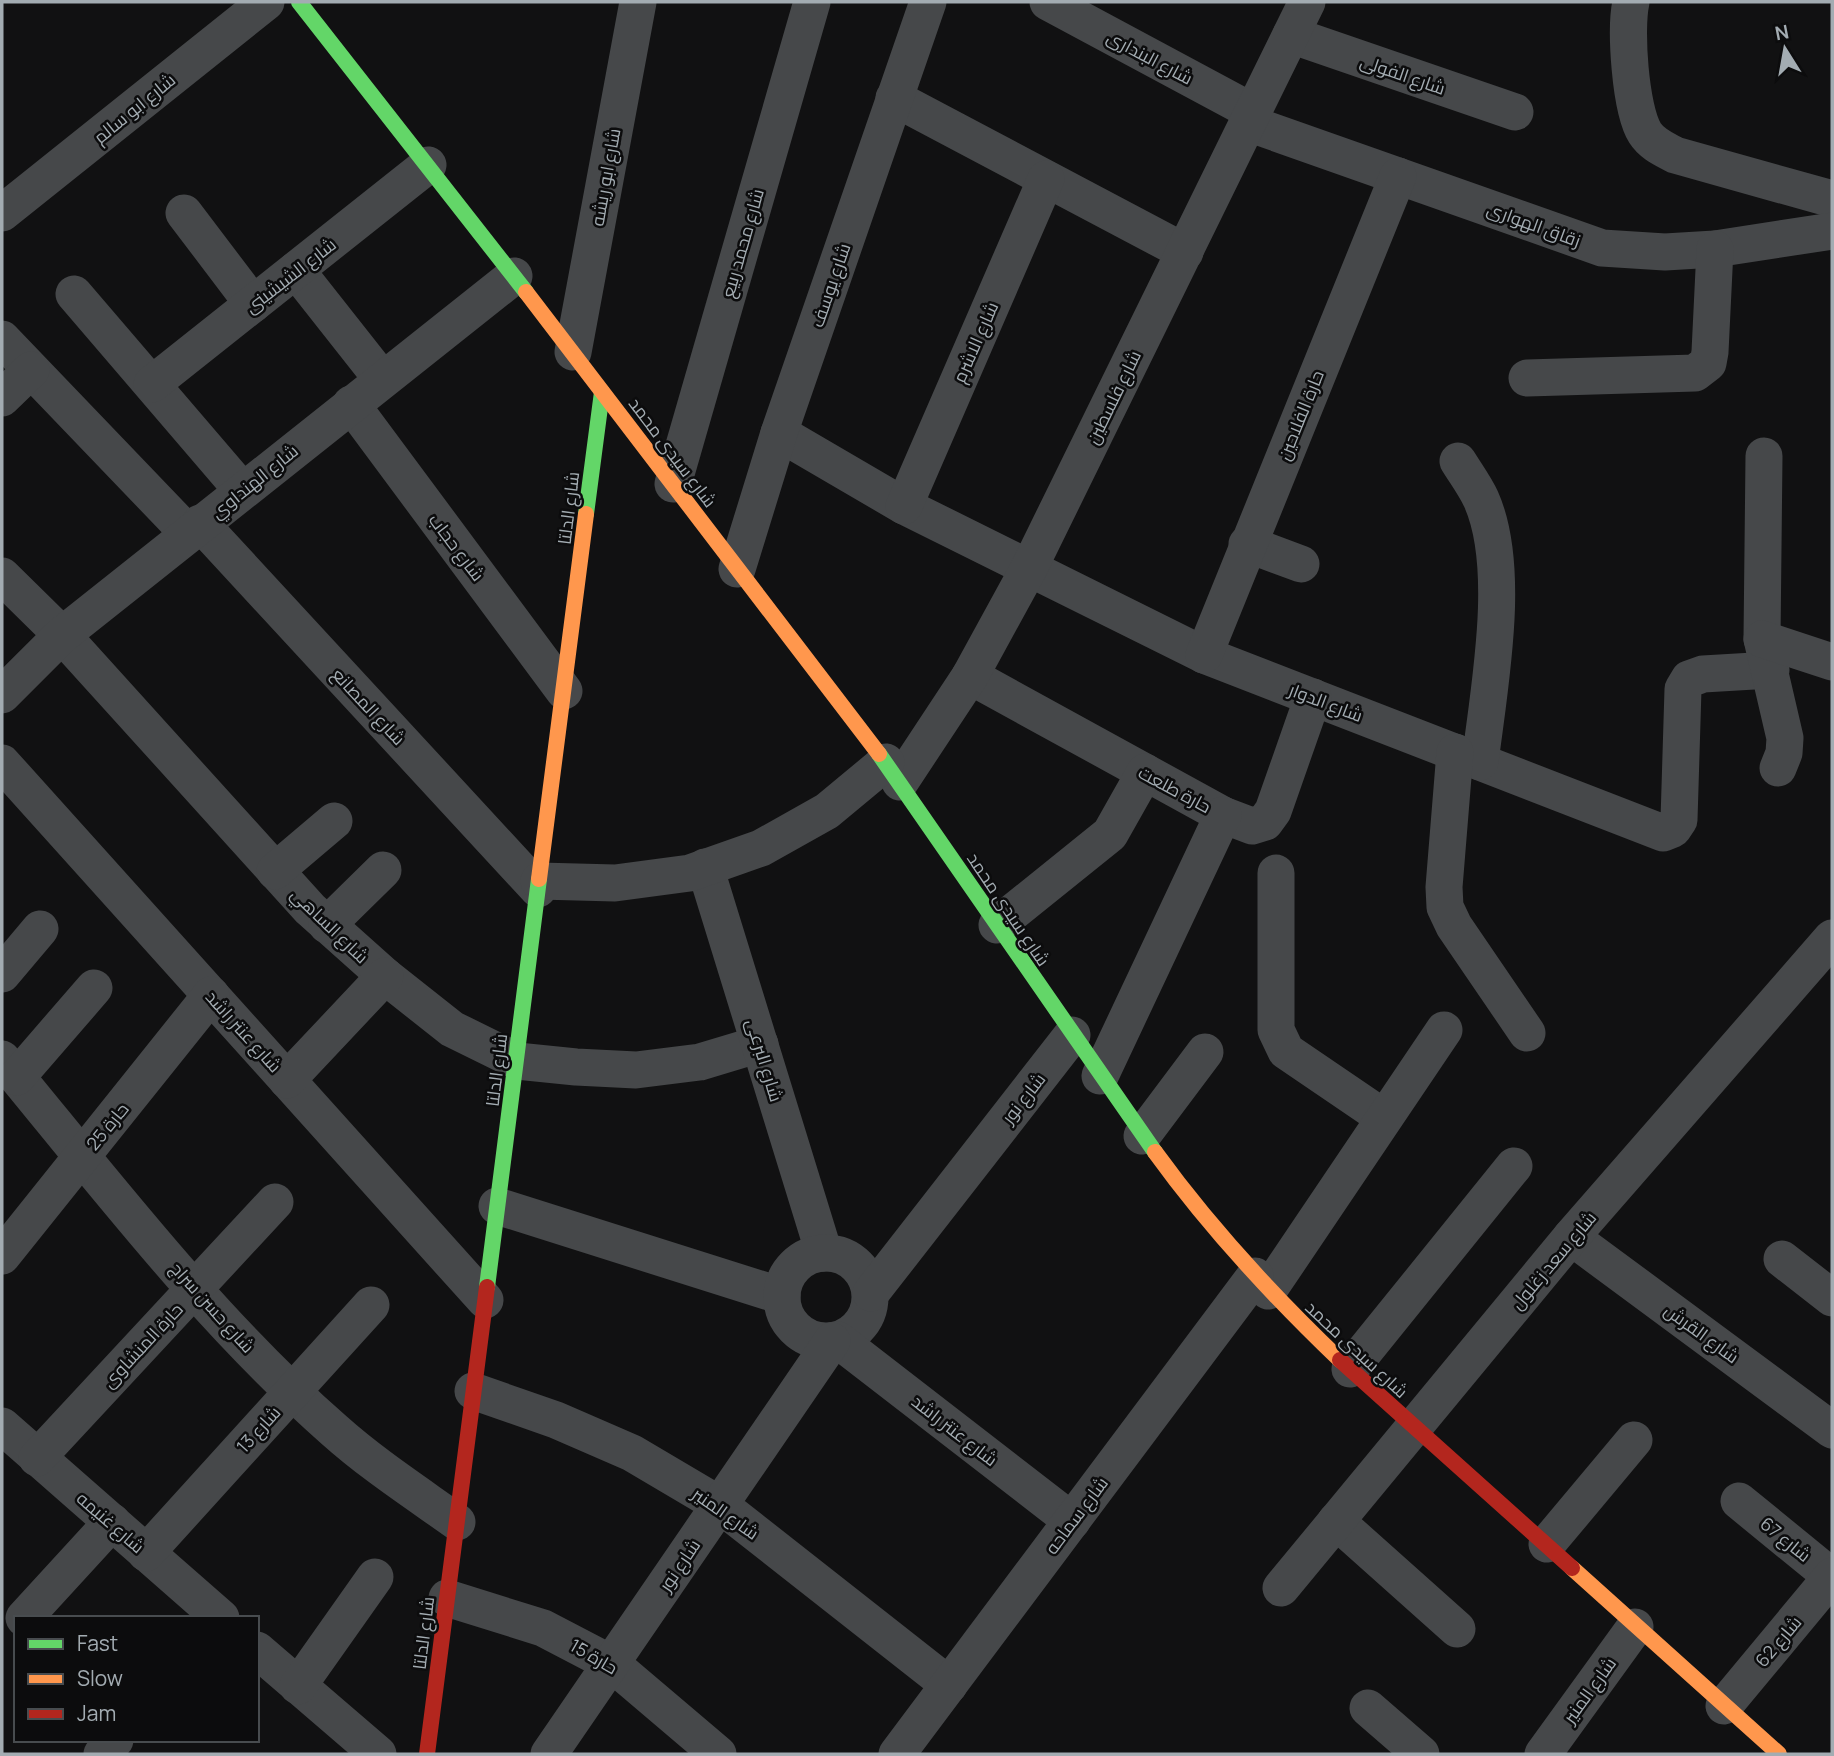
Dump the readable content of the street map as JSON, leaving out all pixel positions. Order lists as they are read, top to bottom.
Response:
{
  "streets": {
    "street": [
      "شارع البندارى",
      "شارع الفولى",
      "شارع ابو سالم",
      "شارع ابو ريشه",
      "زقاق الهوارى",
      "شارع محمد ربيع",
      "شارع الشيشينى",
      "شارع يوسف",
      "شارع الاشرم",
      "شارع فلسطين",
      "حارة الفلاحين",
      "شارع سيدى محمد",
      "شارع الهنداوي",
      "شارع الدلتا",
      "شارع حجاب",
      "شارع الدوار",
      "شارع المصانع",
      "حارة طلعت",
      "شارع الساهي",
      "شارع عنتر راشد",
      "شارع البرعى",
      "شارع نور",
      "حارة 25",
      "شارع سعد زغلول",
      "شارع حسن سراج",
      "شارع القرش",
      "حارة المنشاوى",
      "شارع 13",
      "شارع المنير",
      "شارع سماحه",
      "شارع غنيمه",
      "شارع 67",
      "شارع 62",
      "حارة 15"
    ]
  },
  "crossings": [
    ["شارع البندارى", "زقاق الهوارى"],
    ["شارع البندارى", "شارع فلسطين"],
    ["شارع الفولى", "شارع فلسطين"],
    ["شارع ابو ريشه", "شارع سيدى محمد"],
    ["زقاق الهوارى", "شارع فلسطين"],
    ["زقاق الهوارى", "حارة الفلاحين"],
    ["شارع محمد ربيع", "شارع سيدى محمد"],
    ["شارع الشيشينى", "شارع سيدى محمد"],
    ["شارع يوسف", "شارع سيدى محمد"],
    ["شارع يوسف", "شارع الدوار"],
    ["شارع الاشرم", "شارع الدوار"],
    ["شارع فلسطين", "شارع سيدى محمد"],
    ["شارع فلسطين", "شارع الدلتا"],
    ["شارع فلسطين", "شارع الدوار"],
    ["شارع فلسطين", "شارع المصانع"],
    ["شارع فلسطين", "حارة طلعت"],
    ["شارع فلسطين", "شارع البرعى"],
    ["حارة الفلاحين", "شارع الدوار"],
    ["شارع سيدى محمد", "شارع الهنداوي"],
    ["شارع سيدى محمد", "شارع الدلتا"],
    ["شارع سيدى محمد", "شارع نور"],
    ["شارع سيدى محمد", "شارع سعد زغلول"],
    ["شارع سيدى محمد", "شارع المنير"],
    ["شارع سيدى محمد", "شارع سماحه"],
    ["شارع سيدى محمد", "شارع 62"],
    ["شارع الهنداوي", "شارع حجاب"],
    ["شارع الهنداوي", "شارع المصانع"],
    ["شارع الهنداوي", "شارع الساهي"],
    ["شارع الدلتا", "شارع حجاب"],
    ["شارع الدلتا", "شارع المصانع"],
    ["شارع الدلتا", "شارع الساهي"],
    ["شارع الدلتا", "شارع عنتر راشد"],
    ["شارع الدلتا", "شارع حسن سراج"],
    ["شارع الدلتا", "شارع المنير"],
    ["شارع الدلتا", "حارة 15"],
    ["شارع الدوار", "حارة طلعت"],
    ["شارع الساهي", "شارع البرعى"],
    ["شارع عنتر راشد", "شارع البرعى"],
    ["شارع عنتر راشد", "شارع نور"],
    ["شارع عنتر راشد", "حارة 25"],
    ["شارع عنتر راشد", "شارع سماحه"],
    ["شارع البرعى", "شارع نور"],
    ["شارع نور", "شارع المنير"],
    ["شارع نور", "حارة 15"],
    ["حارة 25", "شارع حسن سراج"],
    ["شارع سعد زغلول", "شارع القرش"],
    ["شارع حسن سراج", "حارة المنشاوى"],
    ["شارع حسن سراج", "شارع 13"],
    ["حارة المنشاوى", "شارع غنيمه"],
    ["شارع 13", "شارع غنيمه"],
    ["شارع المنير", "شارع سماحه"],
    ["شارع 67", "شارع 62"]
  ],
  "legend": ["Fast", "Slow", "Jam"],
  "north": "top"
}
